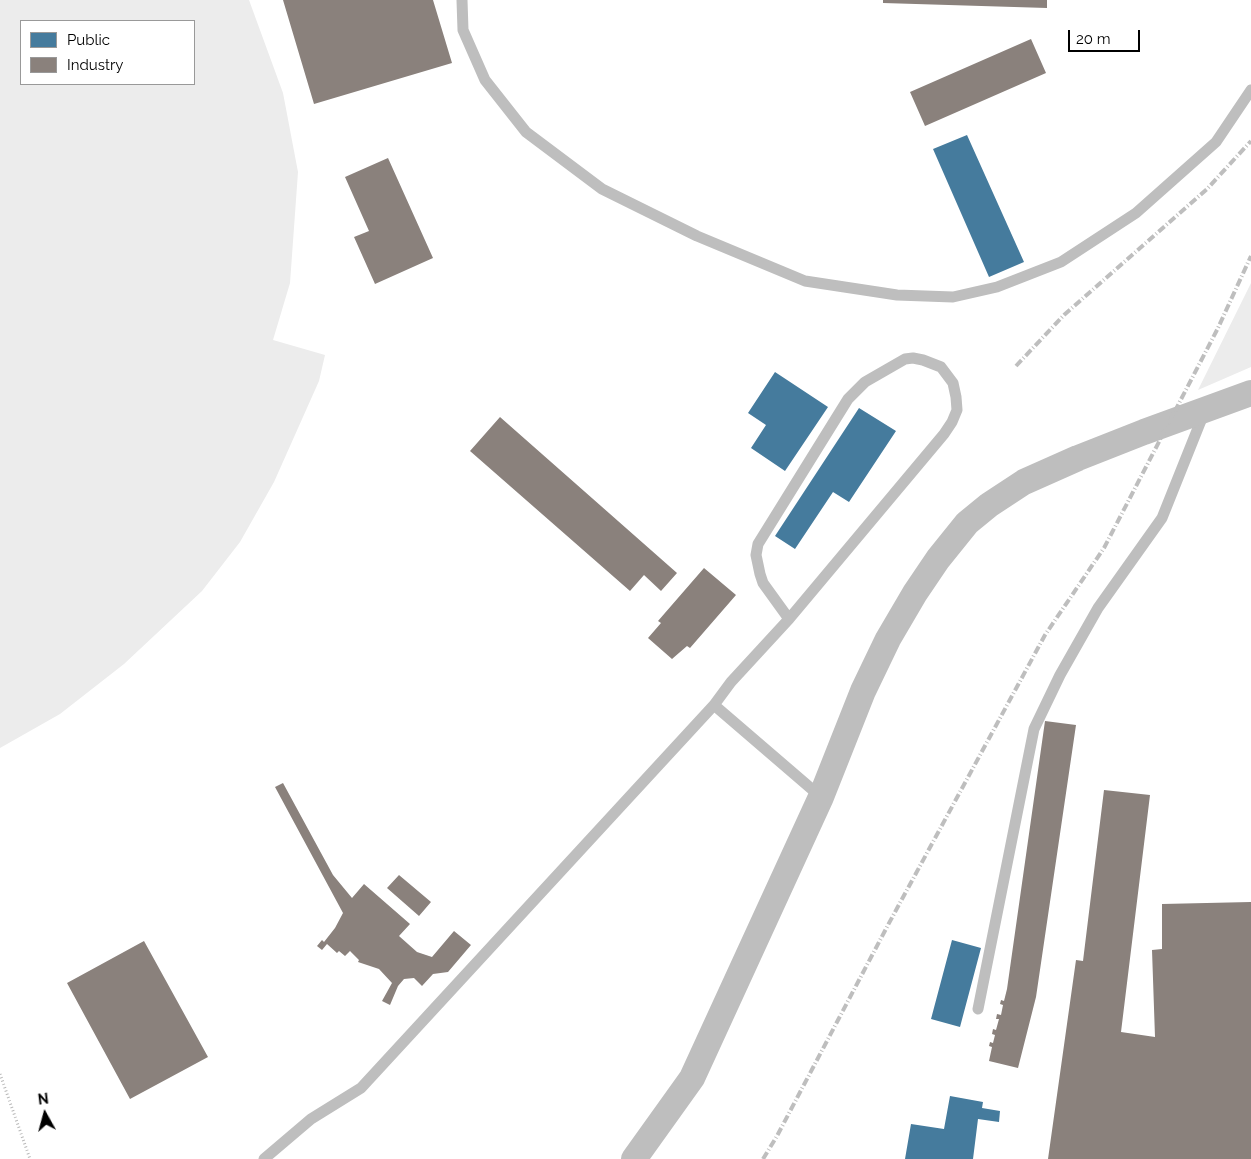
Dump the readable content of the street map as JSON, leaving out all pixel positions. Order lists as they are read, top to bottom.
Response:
{
  "legend": ["Public", "Industry"],
  "scale_bar": "20 m",
  "north": "top"
}
